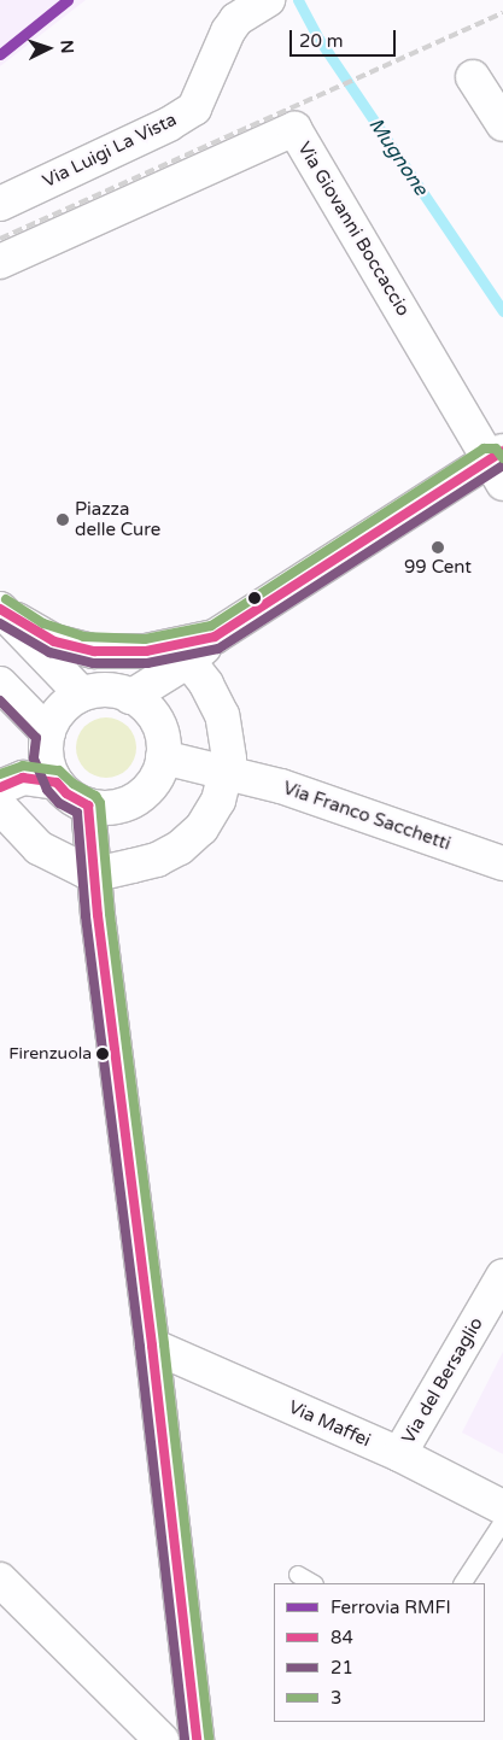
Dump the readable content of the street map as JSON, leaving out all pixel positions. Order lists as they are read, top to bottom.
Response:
{
  "streets": {
    "street": [
      "Via Luigi La Vista",
      "Via Giovanni Boccaccio",
      "Via Franco Sacchetti",
      "Via del Bersaglio",
      "Via Maffei"
    ]
  },
  "crossings": [
    ["Via del Bersaglio", "Via Maffei"]
  ],
  "water": ["Mugnone"],
  "places": ["Piazza delle Cure", "99 Cent", "Firenzuola"],
  "lines": [
    "rail line RMFI",
    "transit line 3",
    "transit line 84",
    "transit line 21"
  ],
  "legend": [
    "Ferrovia RMFI",
    "84",
    "21",
    "3"
  ],
  "scale_bar": "20 m",
  "north": "right"
}
